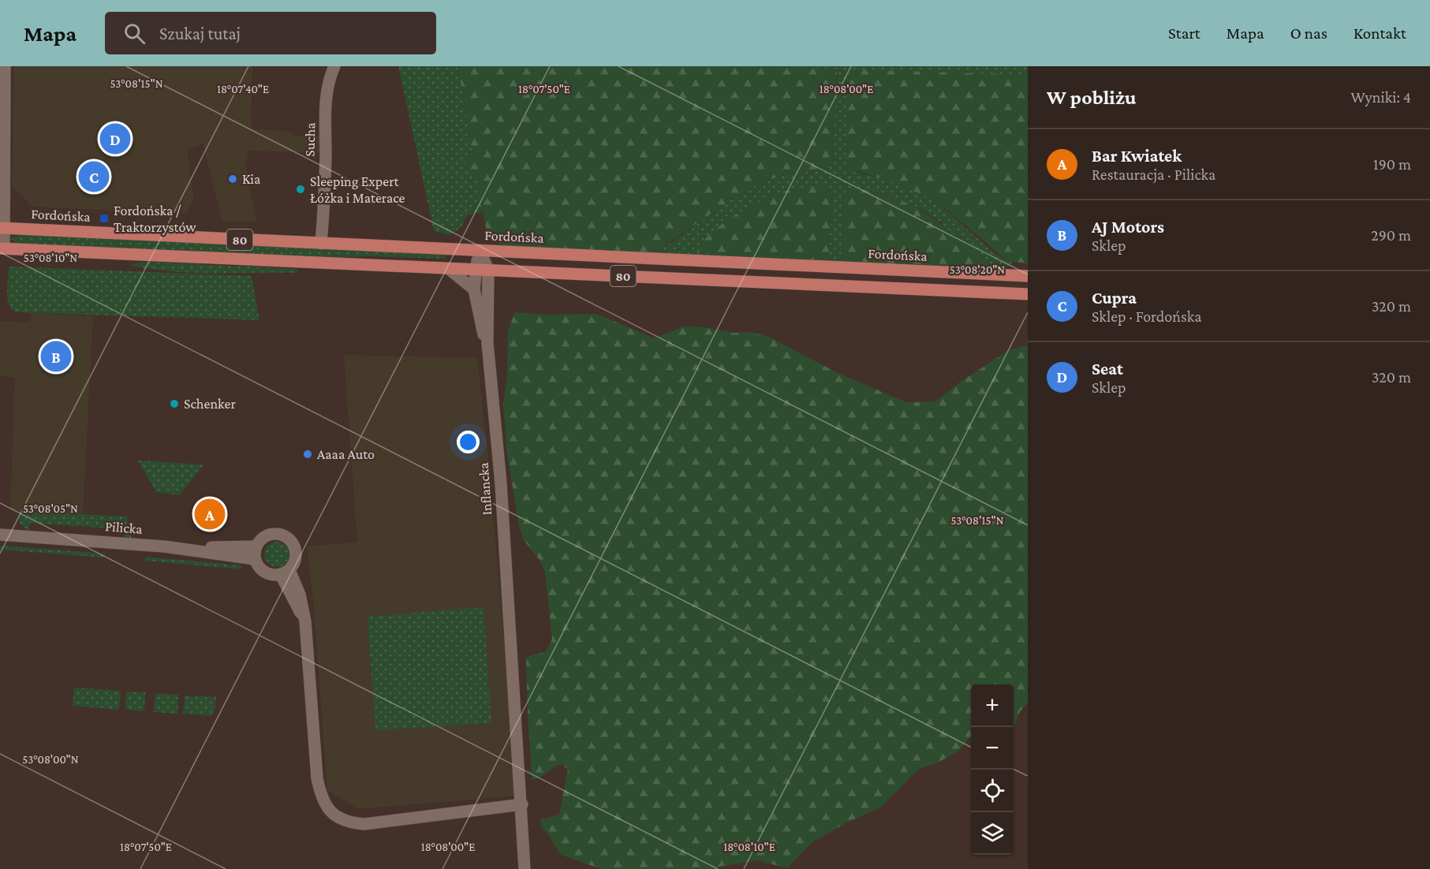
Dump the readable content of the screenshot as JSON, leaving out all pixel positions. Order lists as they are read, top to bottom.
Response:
{
  "streets": {
    "main road": ["Fordońska", "80"],
    "street": ["Sucha", "Inflancka", "Pilicka"]
  },
  "crossings": [
    ["Sucha", "Fordońska"],
    ["Fordońska", "Inflancka"],
    ["80", "Inflancka"]
  ],
  "places": {
    "other": [
      "Kia",
      "Sleeping Expert Łóżka i Materace",
      "Schenker",
      "Aaaa Auto"
    ],
    "transit": ["Fordońska / Traktorzystów"]
  },
  "page": {
    "header": "Mapa",
    "search": "Szukaj tutaj",
    "nav": [
      "Start",
      "Mapa",
      "O nas",
      "Kontakt"
    ],
    "heading": ["W pobliżu", "Wyniki: 4"],
    "pins": [
      "D",
      "C",
      "B",
      "A"
    ],
    "list": [
      {
        "mark": "A",
        "name": "Bar Kwiatek",
        "note": "Restauracja · Pilicka",
        "value": "190 m"
      },
      {
        "mark": "B",
        "name": "AJ Motors",
        "note": "Sklep",
        "value": "290 m"
      },
      {
        "mark": "C",
        "name": "Cupra",
        "note": "Sklep · Fordońska",
        "value": "320 m"
      },
      {
        "mark": "D",
        "name": "Seat",
        "note": "Sklep",
        "value": "320 m"
      }
    ],
    "map_buttons": ["+", "−"]
  },
  "coordinates": [
    "53°08'15\"N",
    "18°07'40\"E",
    "18°07'50\"E",
    "18°08'00\"E",
    "53°08'10\"N",
    "53°08'20\"N",
    "53°08'05\"N",
    "53°08'00\"N",
    "18°08'10\"E"
  ]
}
